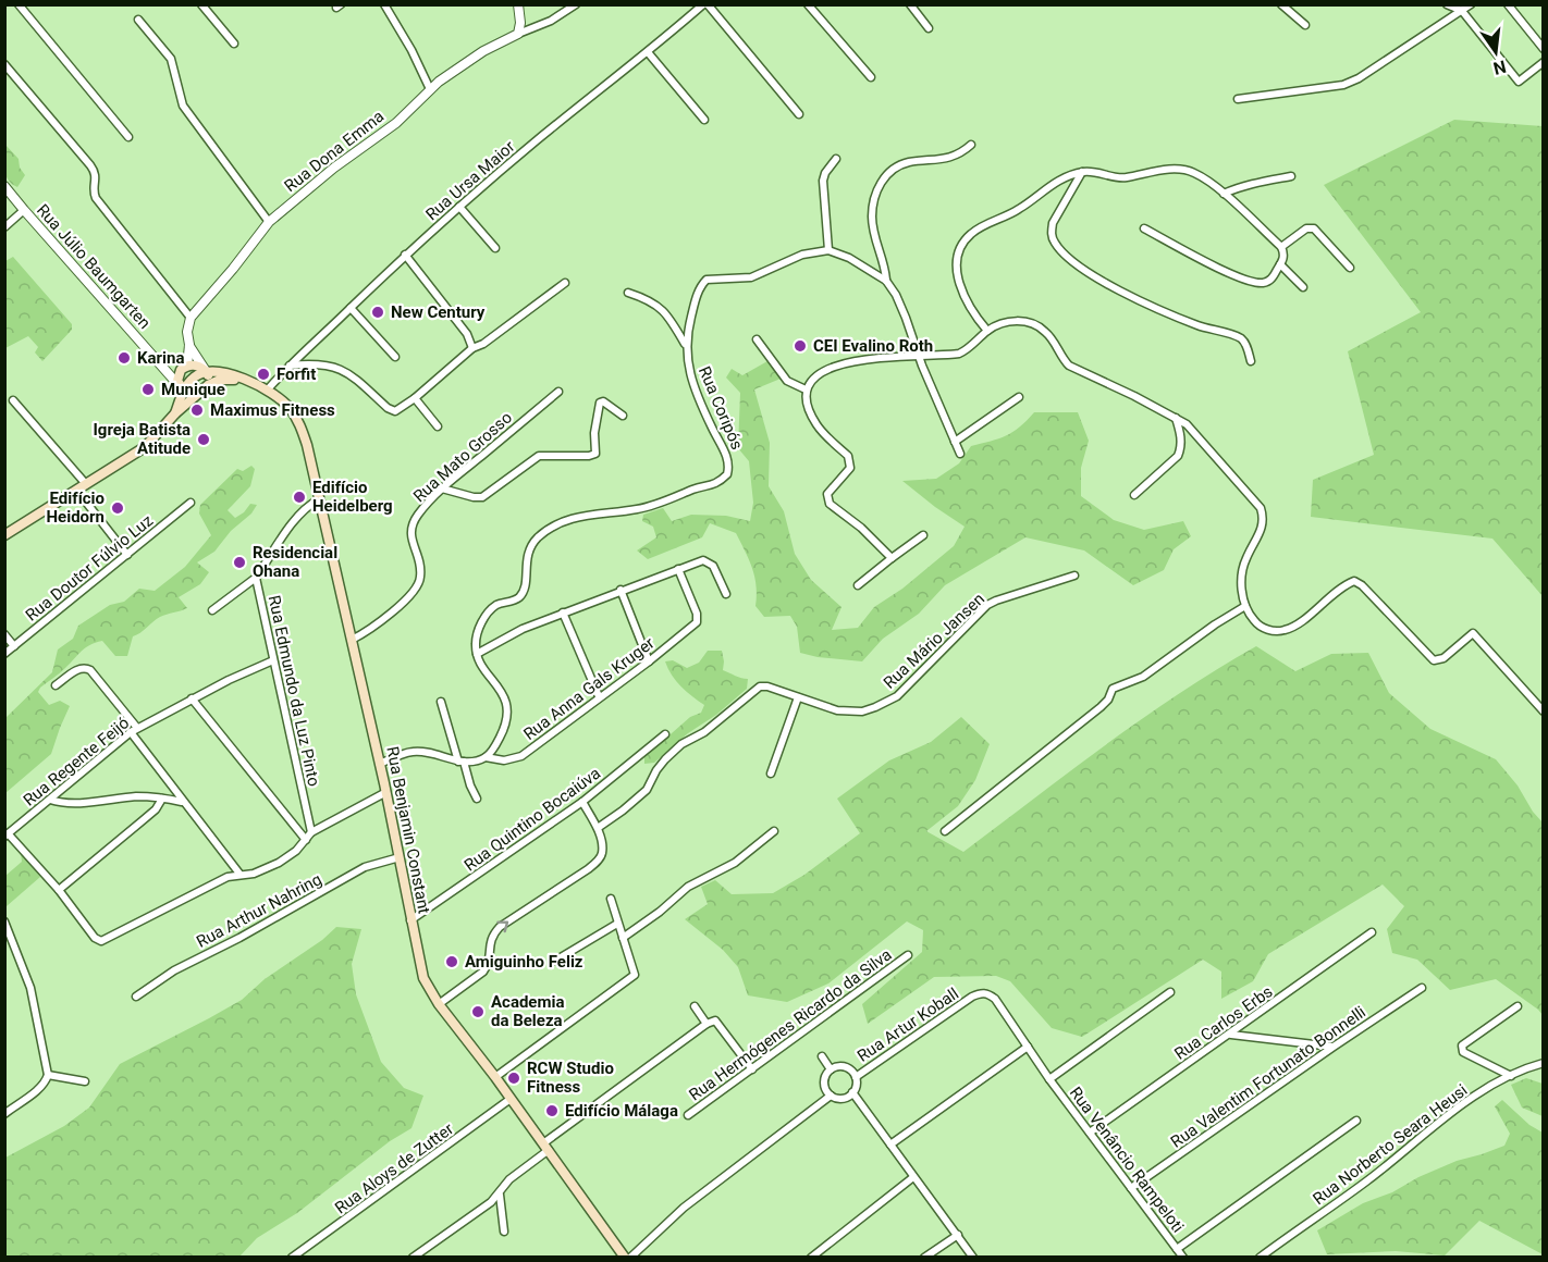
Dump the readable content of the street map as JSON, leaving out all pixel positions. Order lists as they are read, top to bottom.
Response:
{
  "streets": {
    "main road": ["Rua Benjamin Constant"],
    "street": [
      "Rua Dona Emma",
      "Rua Ursa Maior",
      "Rua Júlio Baumgarten",
      "Rua Coripós",
      "Rua Mato Grosso",
      "Rua Doutor Fúlvio Luz",
      "Rua Mário Jansen",
      "Rua Anna Gals Kruger",
      "Rua Edmundo da Luz Pinto",
      "Rua Regente Feijó",
      "Rua Quintino Bocaiúva",
      "Rua Arthur Nahring",
      "Rua Carlos Erbs",
      "Rua Hermógenes Ricardo da Silva",
      "Rua Artur Koball",
      "Rua Valentim Fortunato Bonnelli",
      "Rua Norberto Seara Heusi",
      "Rua Venâncio Rampeloti",
      "Rua Aloys de Zutter"
    ]
  },
  "crossings": [
    ["Rua Ursa Maior", "Rua Benjamin Constant"],
    ["Rua Mato Grosso", "Rua Benjamin Constant"],
    ["Rua Edmundo da Luz Pinto", "Rua Regente Feijó"],
    ["Rua Edmundo da Luz Pinto", "Rua Benjamin Constant"],
    ["Rua Quintino Bocaiúva", "Rua Benjamin Constant"],
    ["Rua Benjamin Constant", "Rua Arthur Nahring"],
    ["Rua Benjamin Constant", "Rua Aloys de Zutter"],
    ["Rua Carlos Erbs", "Rua Venâncio Rampeloti"],
    ["Rua Artur Koball", "Rua Venâncio Rampeloti"],
    ["Rua Valentim Fortunato Bonnelli", "Rua Venâncio Rampeloti"]
  ],
  "places": [
    "New Century",
    "CEI Evalino Roth",
    "Karina",
    "Forfit",
    "Munique",
    "Maximus Fitness",
    "Igreja Batista Atitude",
    "Edifício Heidelberg",
    "Edifício Heidorn",
    "Residencial Ohana",
    "Amiguinho Feliz",
    "Academia da Beleza",
    "RCW Studio Fitness",
    "Edifício Málaga"
  ],
  "north": "bottom"
}
